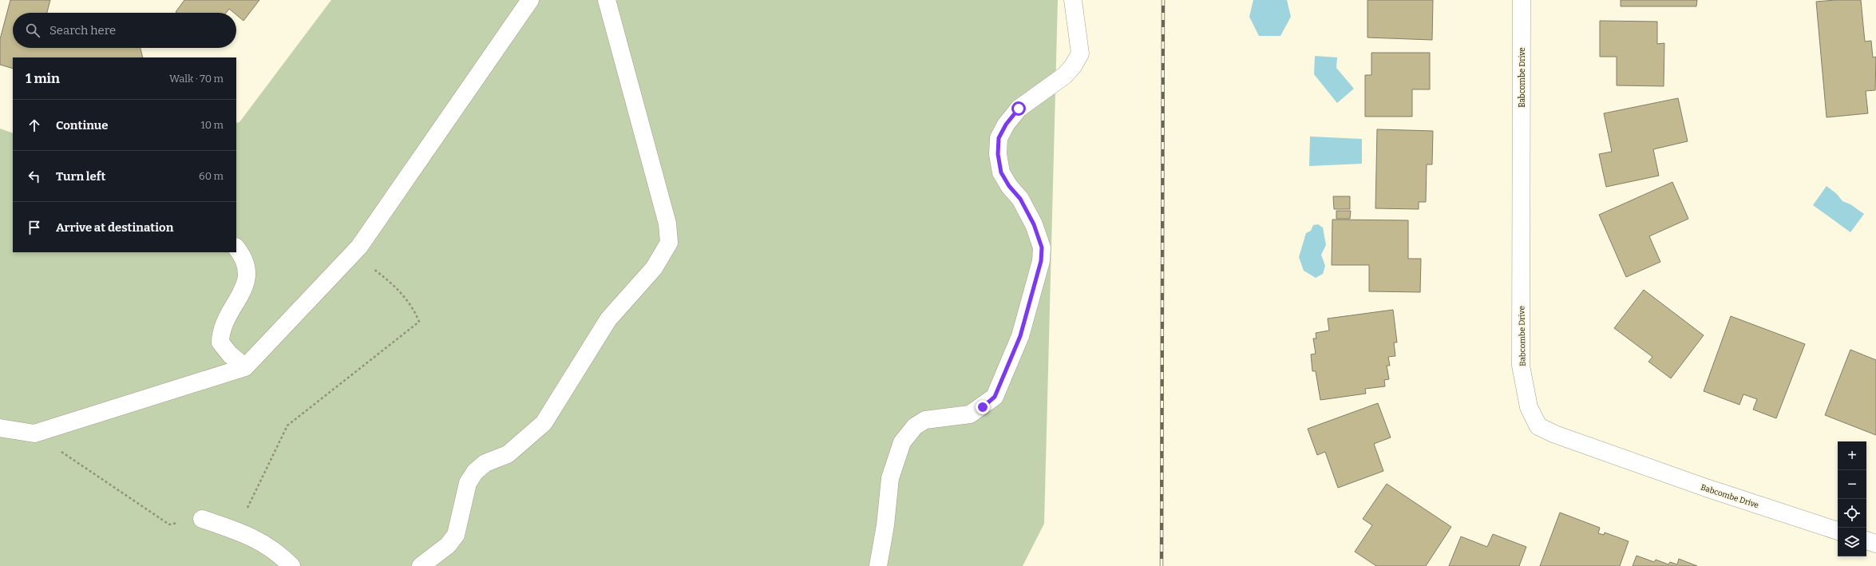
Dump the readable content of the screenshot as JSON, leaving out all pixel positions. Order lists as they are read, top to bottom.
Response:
{
  "streets": {
    "street": ["Babcombe Drive"]
  },
  "page": {
    "search": "Search here",
    "heading": ["1 min", "Walk · 70 m"],
    "list": [
      ["Continue", "10 m"],
      ["Turn left", "60 m"],
      "Arrive at destination"
    ],
    "map_buttons": ["+", "−"]
  }
}
